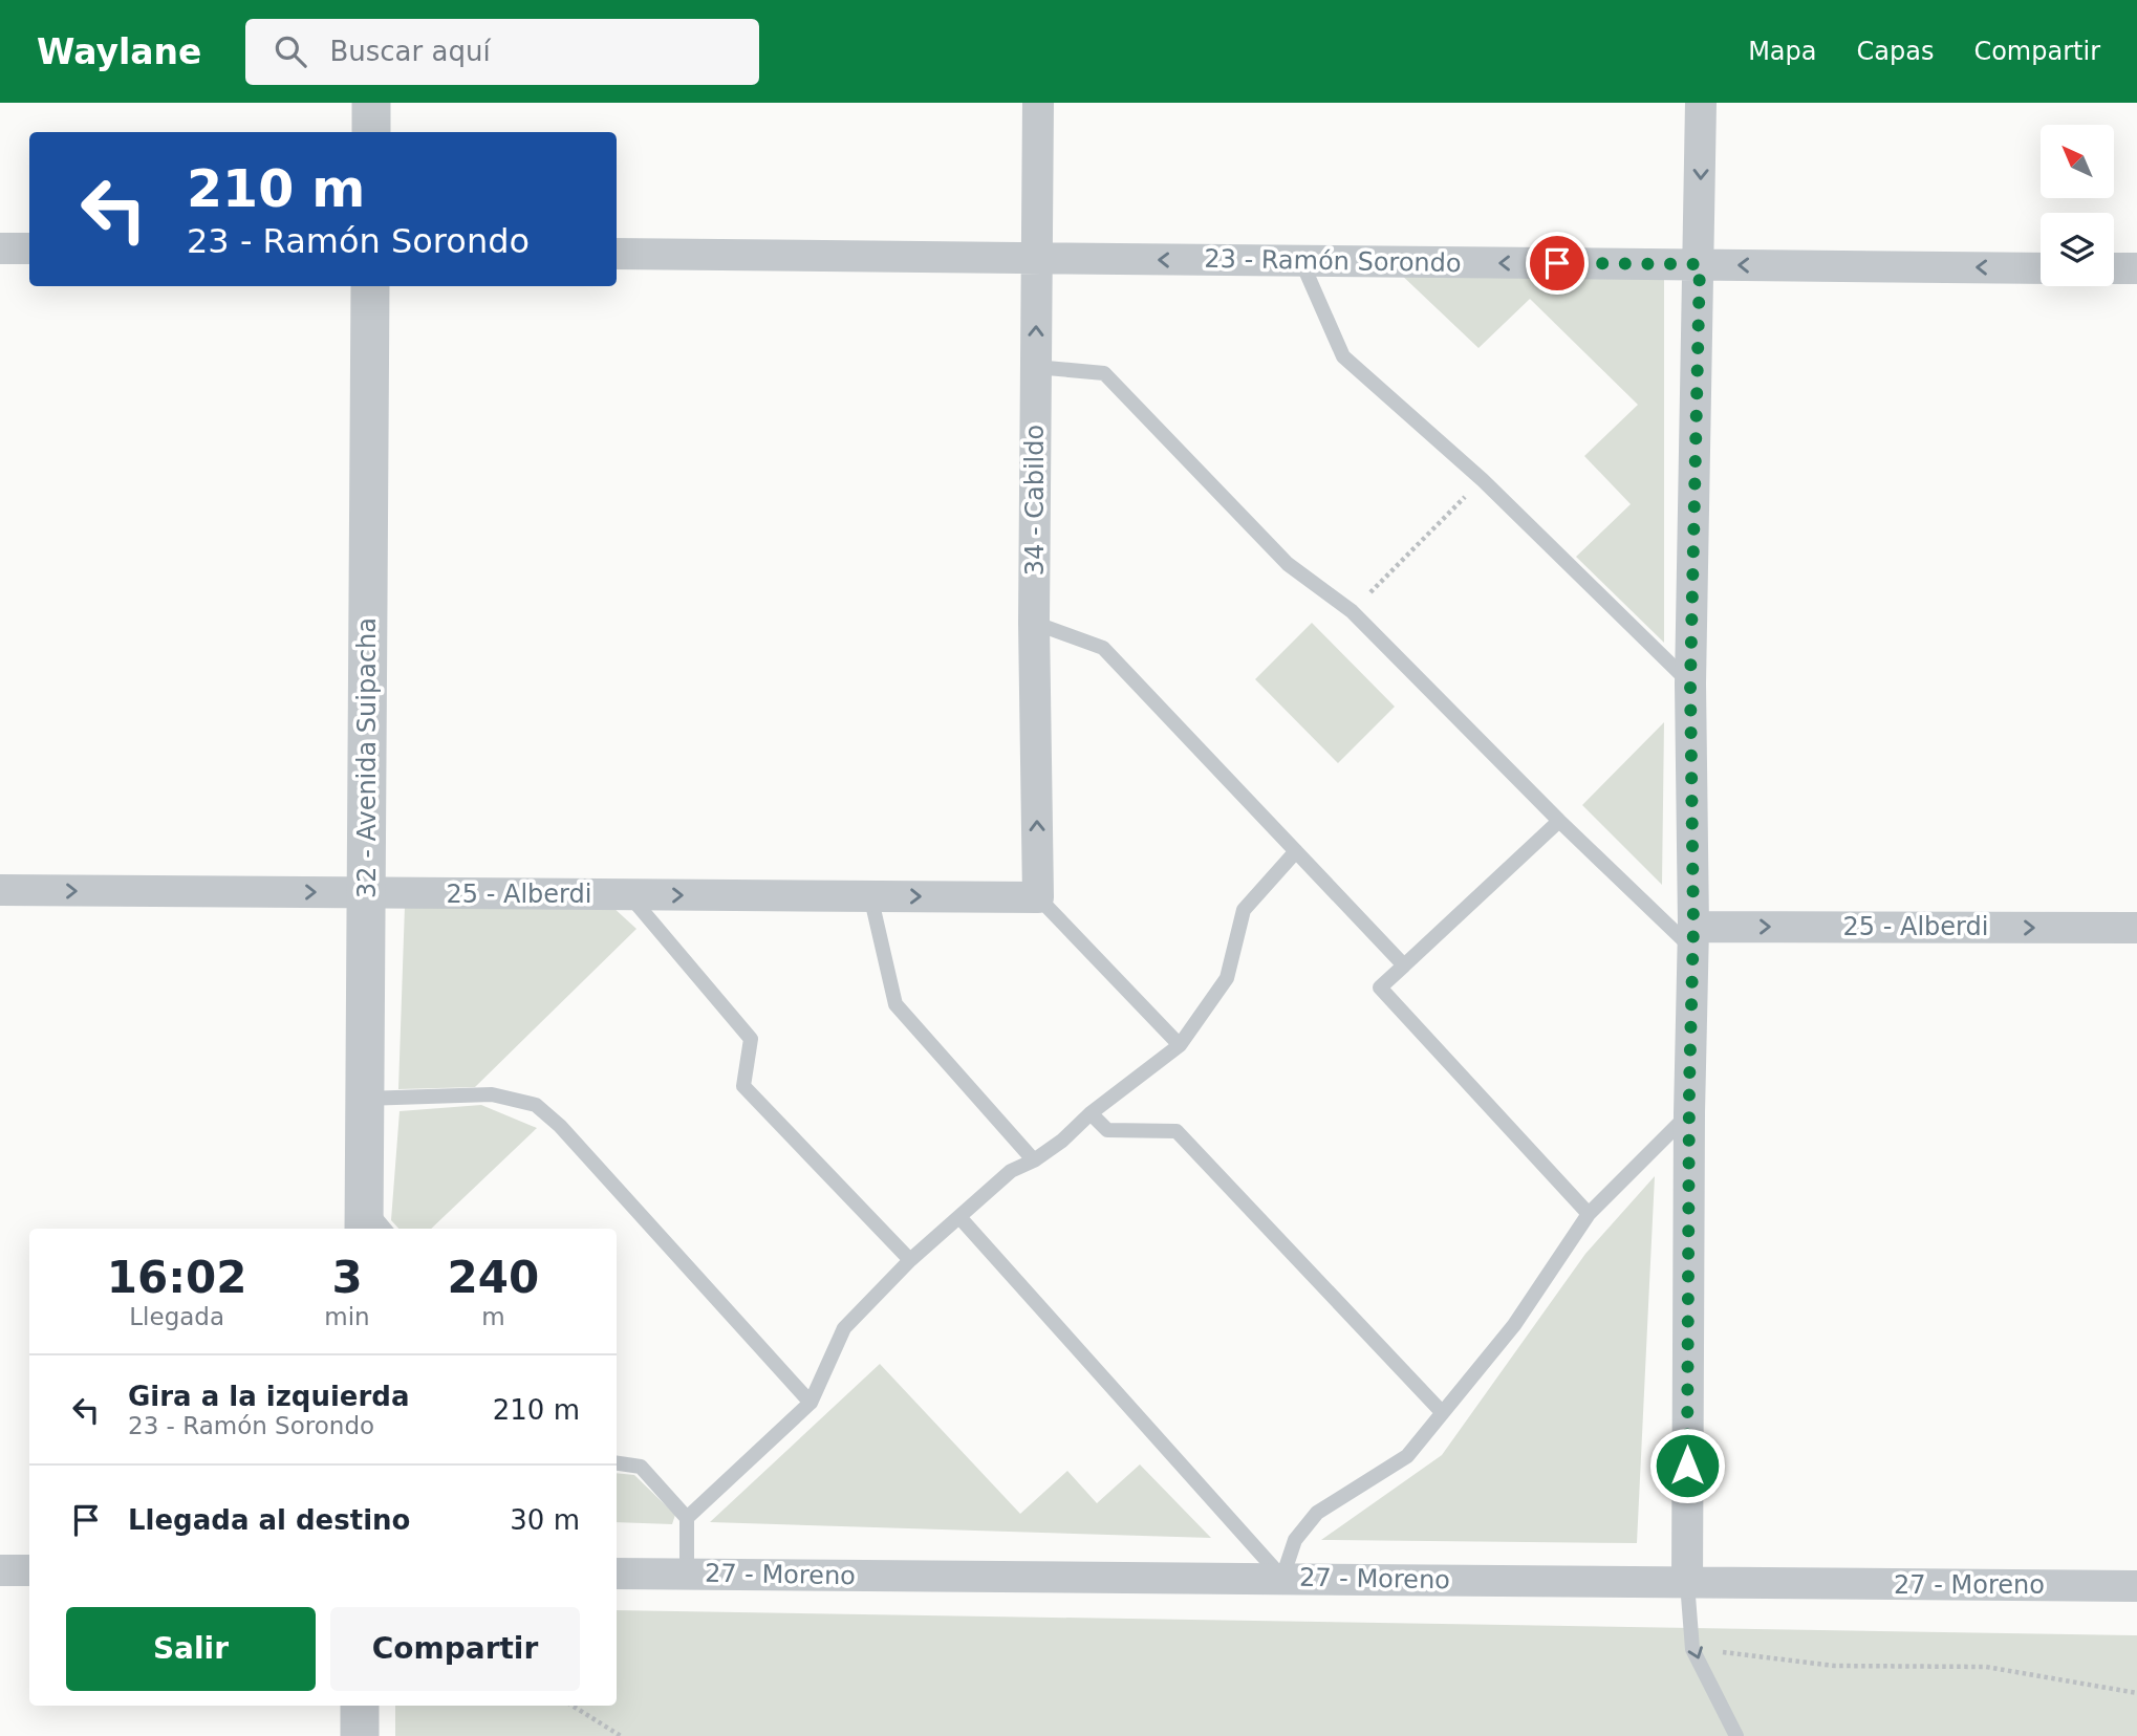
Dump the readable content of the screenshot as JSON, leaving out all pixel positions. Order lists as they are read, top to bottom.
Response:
{
  "streets": {
    "street": [
      "23 - Ramón Sorondo",
      "34 - Cabildo",
      "32 - Avenida Suipacha",
      "25 - Alberdi",
      "27 - Moreno"
    ]
  },
  "crossings": [
    ["23 - Ramón Sorondo", "34 - Cabildo"],
    ["34 - Cabildo", "25 - Alberdi"],
    ["32 - Avenida Suipacha", "25 - Alberdi"]
  ],
  "one_way": ["23 - Ramón Sorondo", "34 - Cabildo", "25 - Alberdi"],
  "north": "top left",
  "page": {
    "header": "Waylane",
    "search": "Buscar aquí",
    "nav": ["Mapa", "Capas", "Compartir"],
    "turn": ["210 m", "23 - Ramón Sorondo"],
    "eta": [
      "16:02",
      "Llegada",
      "3",
      "min",
      "240",
      "m"
    ],
    "list": [
      {
        "name": "Gira a la izquierda",
        "note": "23 - Ramón Sorondo",
        "value": "210 m"
      },
      {
        "name": "Llegada al destino",
        "value": "30 m"
      }
    ],
    "buttons": ["Salir", "Compartir"]
  }
}
